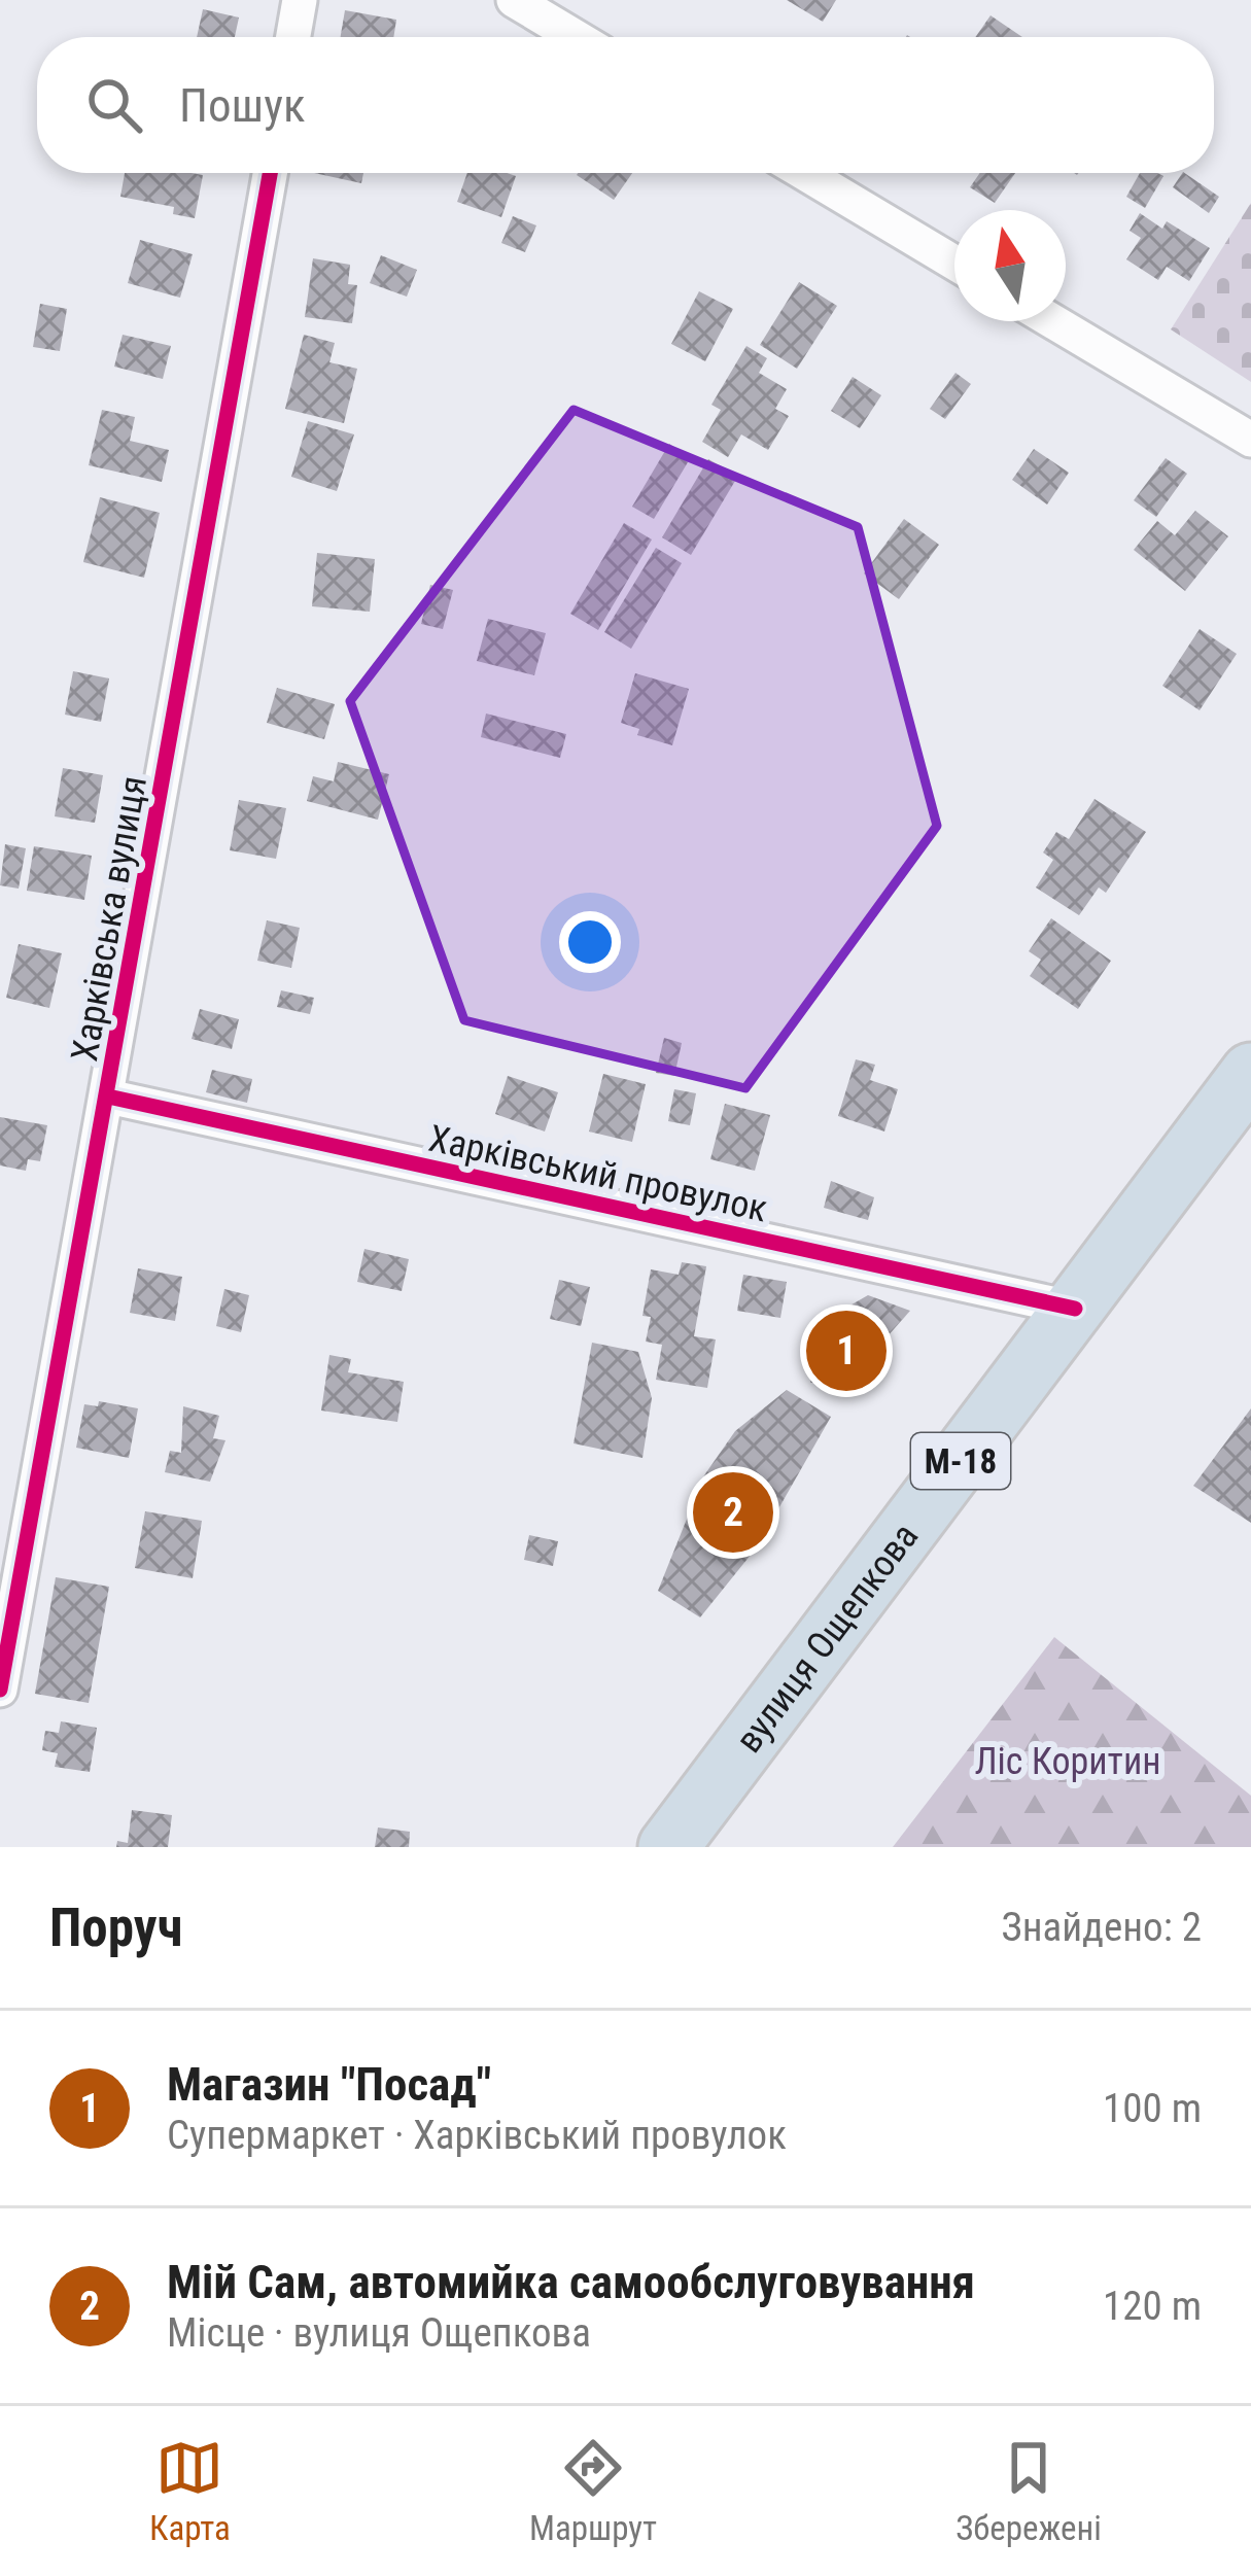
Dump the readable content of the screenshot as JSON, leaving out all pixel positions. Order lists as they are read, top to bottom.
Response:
{
  "streets": {
    "highway": ["М-18", "вулиця Ощепкова"],
    "street": ["Харківська вулиця", "Харківський провулок"]
  },
  "crossings": [
    ["Харківська вулиця", "Харківський провулок"],
    ["Харківський провулок", "вулиця Ощепкова"]
  ],
  "parks": ["Ліс Коритин"],
  "north": "top",
  "page": {
    "search": "Пошук",
    "pins": ["1", "2"],
    "heading": ["Поруч", "Знайдено: 2"],
    "list": [
      {
        "mark": "1",
        "name": "Магазин \"Посад\"",
        "note": "Супермаркет · Харківський провулок",
        "value": "100 m"
      },
      {
        "mark": "2",
        "name": "Мій Сам, автомийка самообслуговування",
        "note": "Місце · вулиця Ощепкова",
        "value": "120 m"
      }
    ],
    "nav": ["Карта", "Маршрут", "Збережені"]
  }
}
